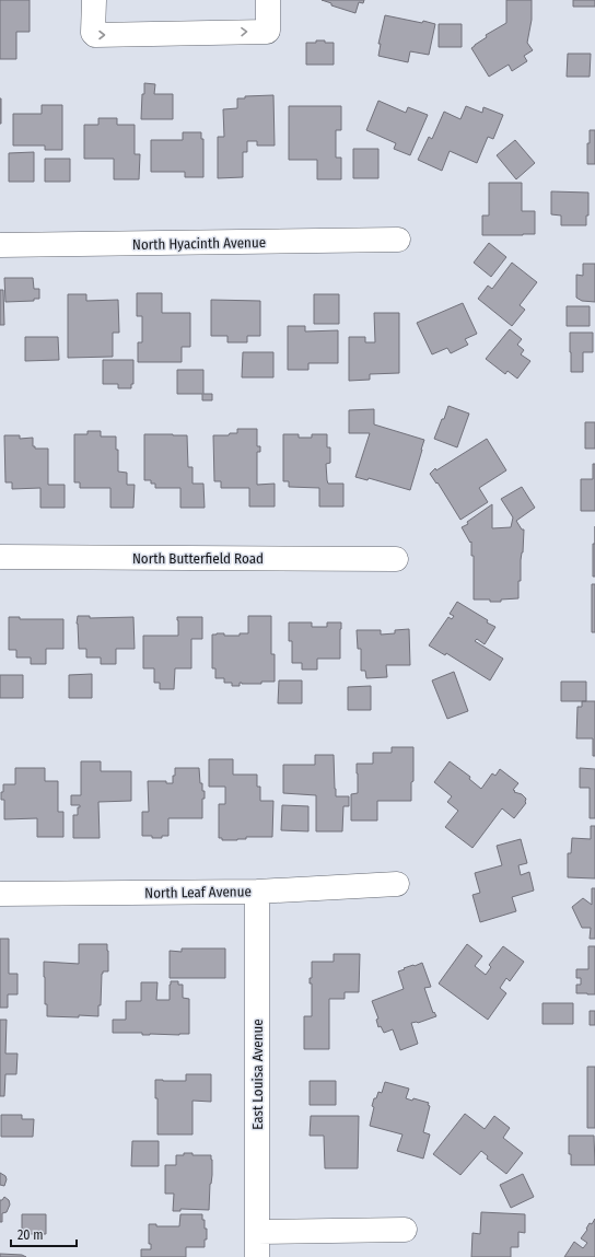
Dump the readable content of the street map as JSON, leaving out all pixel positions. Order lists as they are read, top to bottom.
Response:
{
  "streets": {
    "street": [
      "North Hyacinth Avenue",
      "North Butterfield Road",
      "North Leaf Avenue",
      "East Louisa Avenue"
    ]
  },
  "crossings": [
    ["North Leaf Avenue", "East Louisa Avenue"]
  ],
  "scale_bar": "20 m"
}
